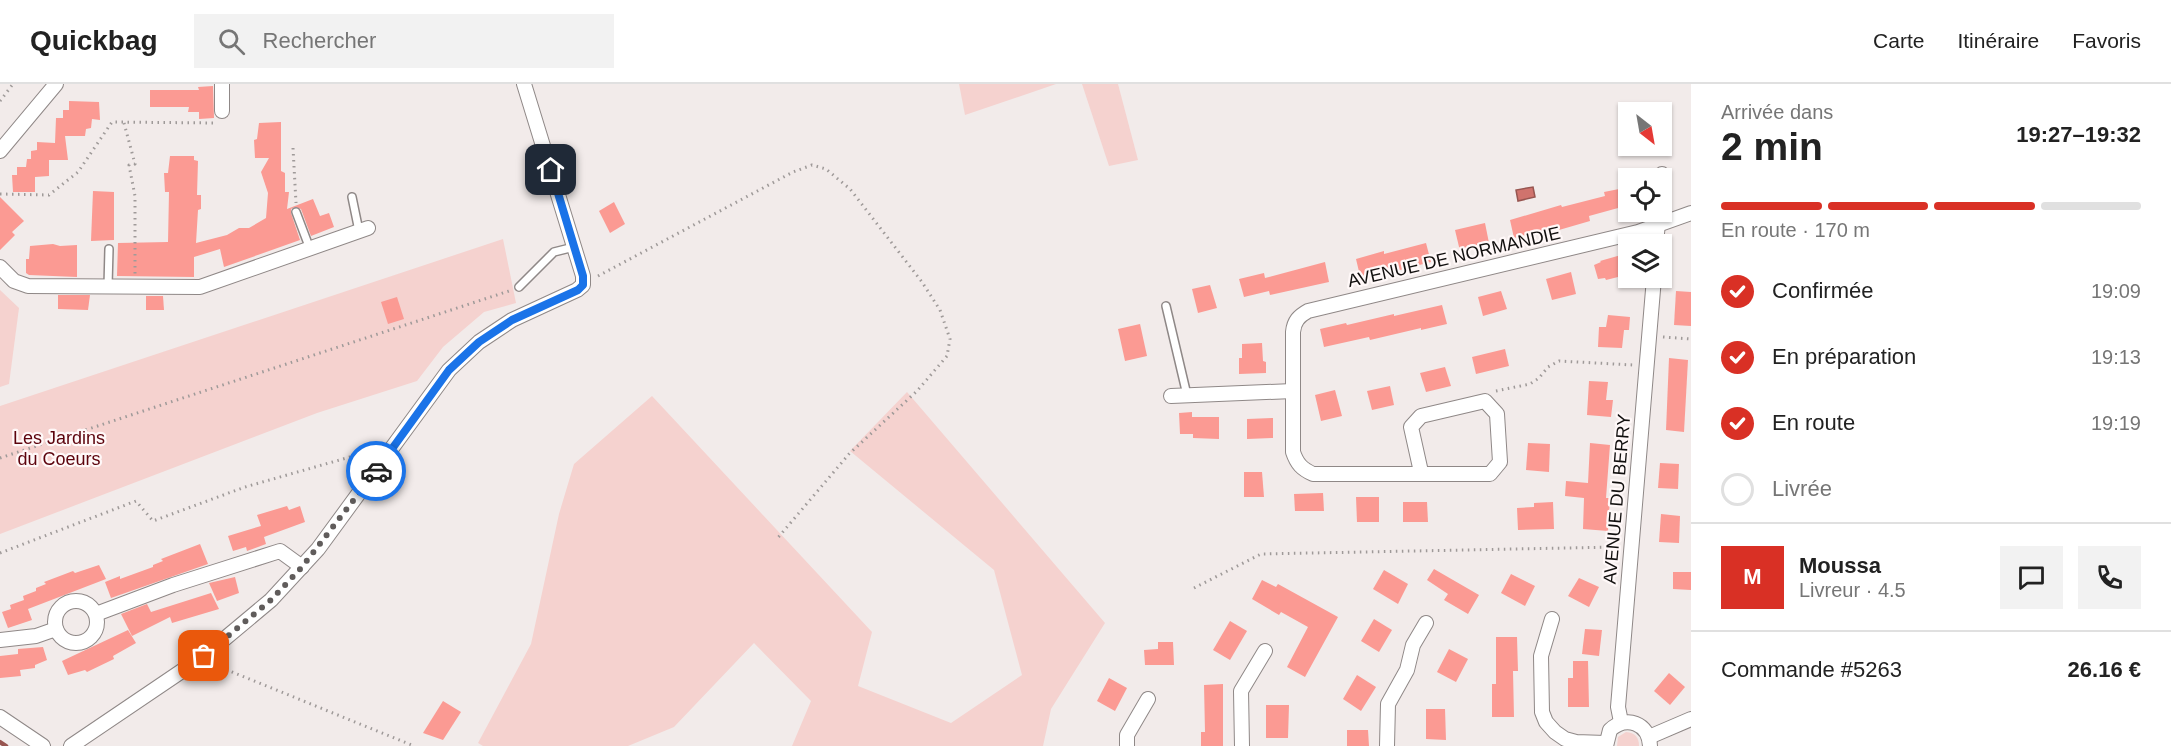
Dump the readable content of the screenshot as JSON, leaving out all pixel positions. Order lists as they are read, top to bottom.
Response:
{
  "streets": {
    "street": ["AVENUE DE NORMANDIE", "AVENUE DU BERRY"]
  },
  "parks": ["Les Jardins du Coeurs"],
  "north": "bottom right",
  "page": {
    "header": "Quickbag",
    "search": "Rechercher",
    "nav": ["Carte", "Itinéraire", "Favoris"],
    "heading": ["2 min", "Arrivée dans", "19:27–19:32"],
    "panel": [
      "Moussa",
      "Livreur · 4.5",
      "Commande #5263",
      "26.16 €"
    ],
    "bar": "En route · 170 m",
    "list": [
      ["Confirmée", "19:09"],
      ["En préparation", "19:13"],
      ["En route", "19:19"],
      "Livrée"
    ],
    "round": "M"
  }
}
